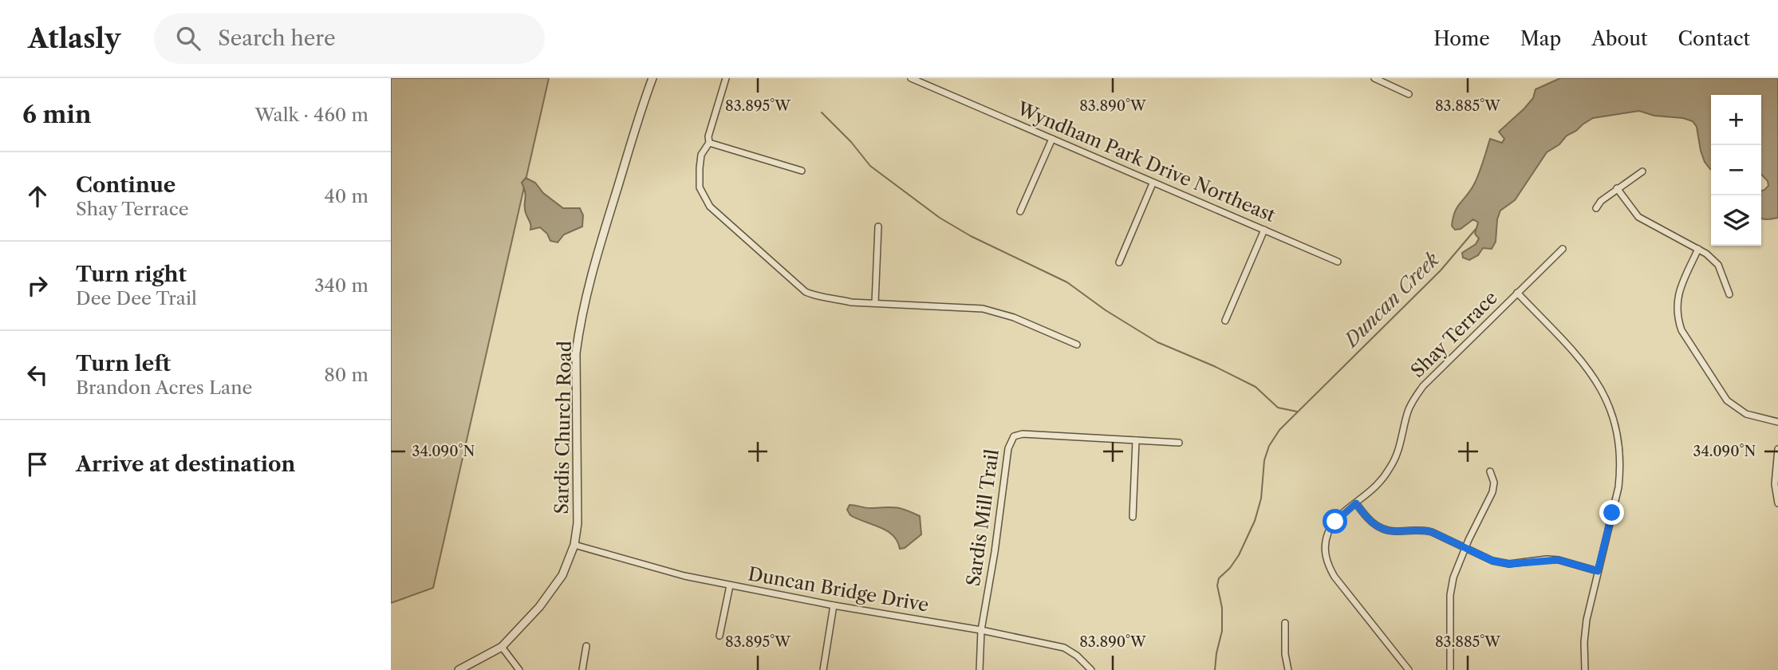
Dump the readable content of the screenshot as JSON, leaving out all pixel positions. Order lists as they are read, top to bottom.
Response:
{
  "streets": {
    "street": [
      "Wyndham Park Drive Northeast",
      "Shay Terrace",
      "Sardis Church Road",
      "Sardis Mill Trail",
      "Duncan Bridge Drive"
    ]
  },
  "crossings": [
    ["Sardis Church Road", "Duncan Bridge Drive"],
    ["Sardis Mill Trail", "Duncan Bridge Drive"]
  ],
  "water": ["Duncan Creek"],
  "page": {
    "header": "Atlasly",
    "search": "Search here",
    "nav": [
      "Home",
      "Map",
      "About",
      "Contact"
    ],
    "heading": ["6 min", "Walk · 460 m"],
    "map_buttons": ["+", "−"],
    "list": [
      ["Continue", "Shay Terrace", "40 m"],
      ["Turn right", "Dee Dee Trail", "340 m"],
      ["Turn left", "Brandon Acres Lane", "80 m"],
      "Arrive at destination"
    ]
  },
  "coordinates": [
    "83.895°W",
    "83.890°W",
    "83.885°W",
    "34.090°N"
  ]
}
